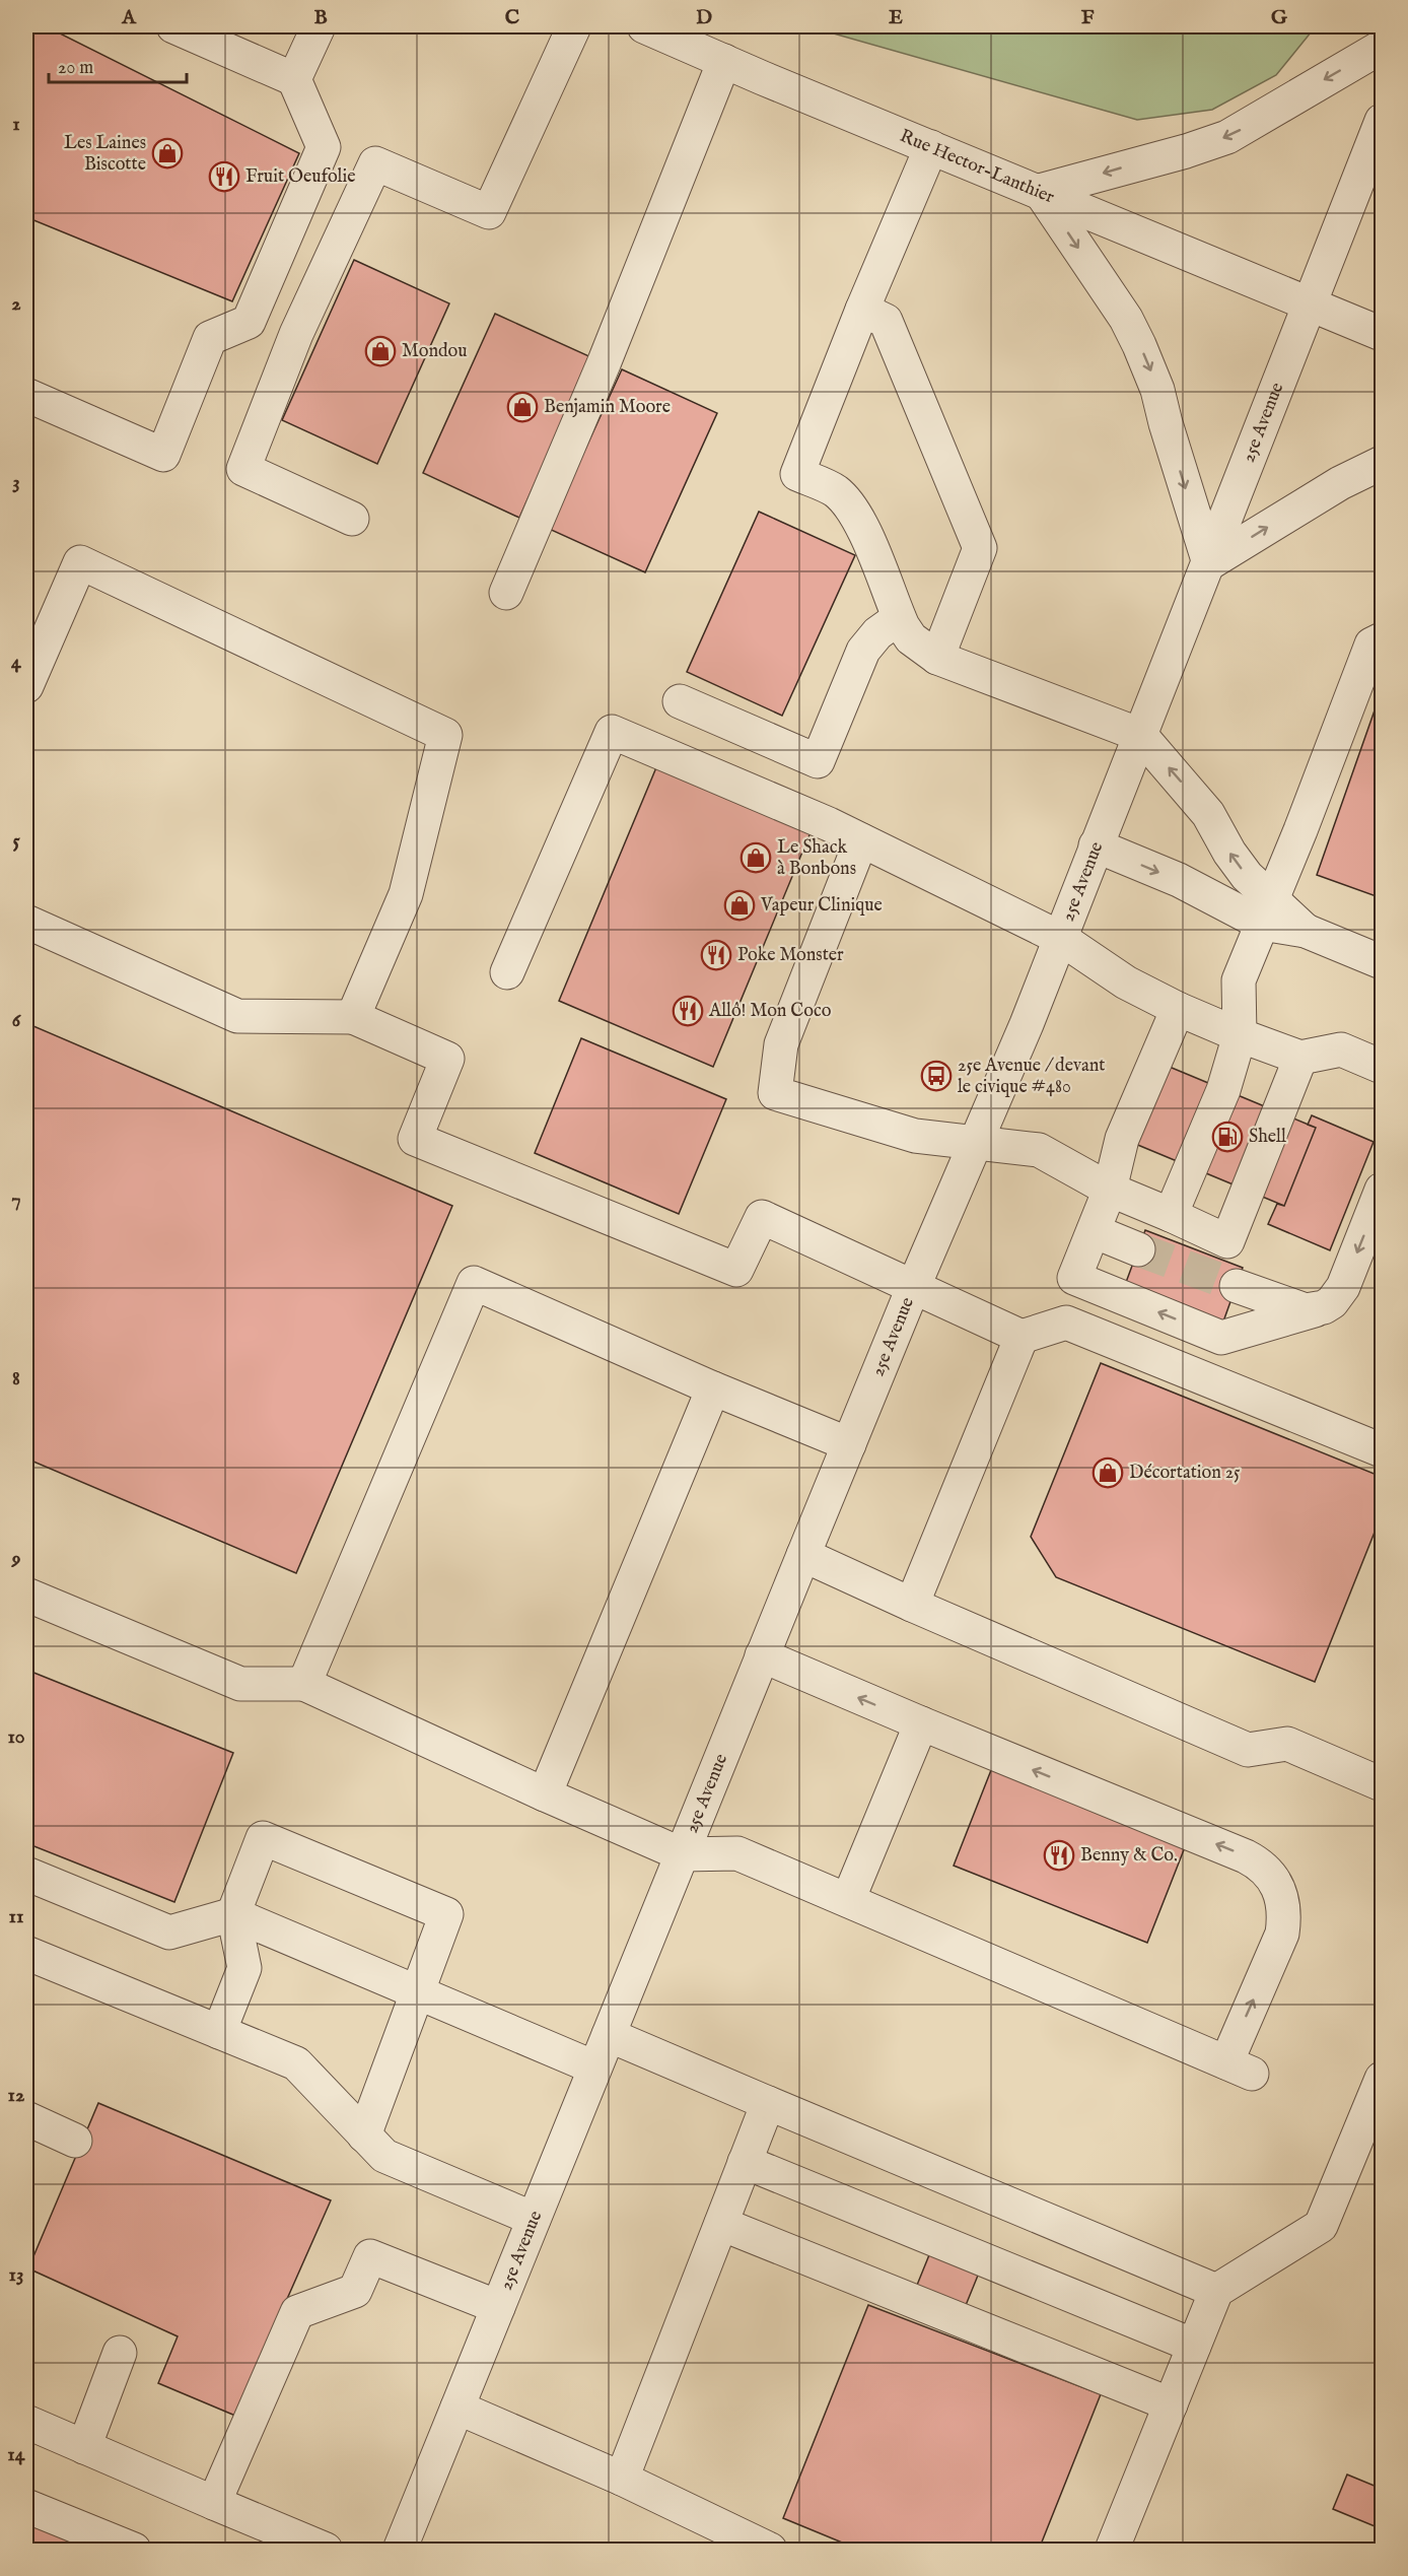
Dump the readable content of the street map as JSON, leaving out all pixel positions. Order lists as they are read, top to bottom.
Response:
{
  "streets": {
    "street": ["Rue Hector-Lanthier", "25e Avenue"]
  },
  "crossings": [
    ["Rue Hector-Lanthier", "25e Avenue"]
  ],
  "places": {
    "shop": [
      "Les Laines Biscotte",
      "Mondou",
      "Benjamin Moore",
      "Le Shack à Bonbons",
      "Vapeur Clinique",
      "Décortation 25"
    ],
    "restaurant": [
      "Fruit Oeufolie",
      "Poke Monster",
      "Allô! Mon Coco",
      "Benny & Co."
    ],
    "bus stop": ["25e Avenue / devant le civique #480"],
    "fuel station": ["Shell"]
  },
  "scale_bar": "20 m",
  "grid": {
    "columns": [
      "A",
      "B",
      "C",
      "D",
      "E",
      "F",
      "G"
    ],
    "rows": [
      "1",
      "2",
      "3",
      "4",
      "5",
      "6",
      "7",
      "8",
      "9",
      "10",
      "11",
      "12",
      "13",
      "14"
    ]
  }
}
